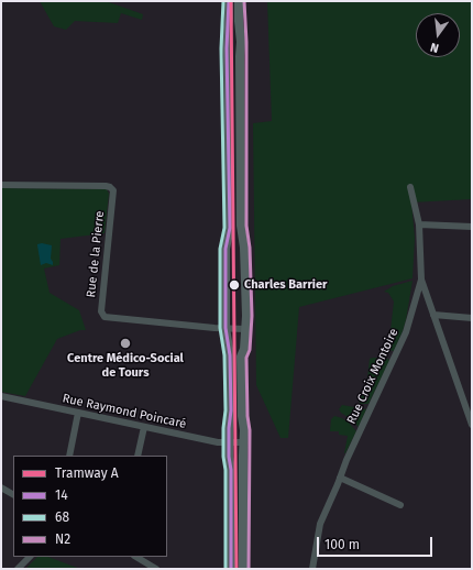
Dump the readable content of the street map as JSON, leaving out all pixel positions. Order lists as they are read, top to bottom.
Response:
{
  "streets": {
    "street": ["Rue de la Pierre", "Rue Croix Montoire", "Rue Raymond Poincaré"]
  },
  "places": ["Charles Barrier", "Centre Médico-Social de Tours"],
  "lines": [
    "tram line A",
    "transit line 14",
    "transit line 68",
    "transit line N2"
  ],
  "legend": [
    "Tramway A",
    "14",
    "68",
    "N2"
  ],
  "scale_bar": "100 m",
  "north": "bottom"
}
